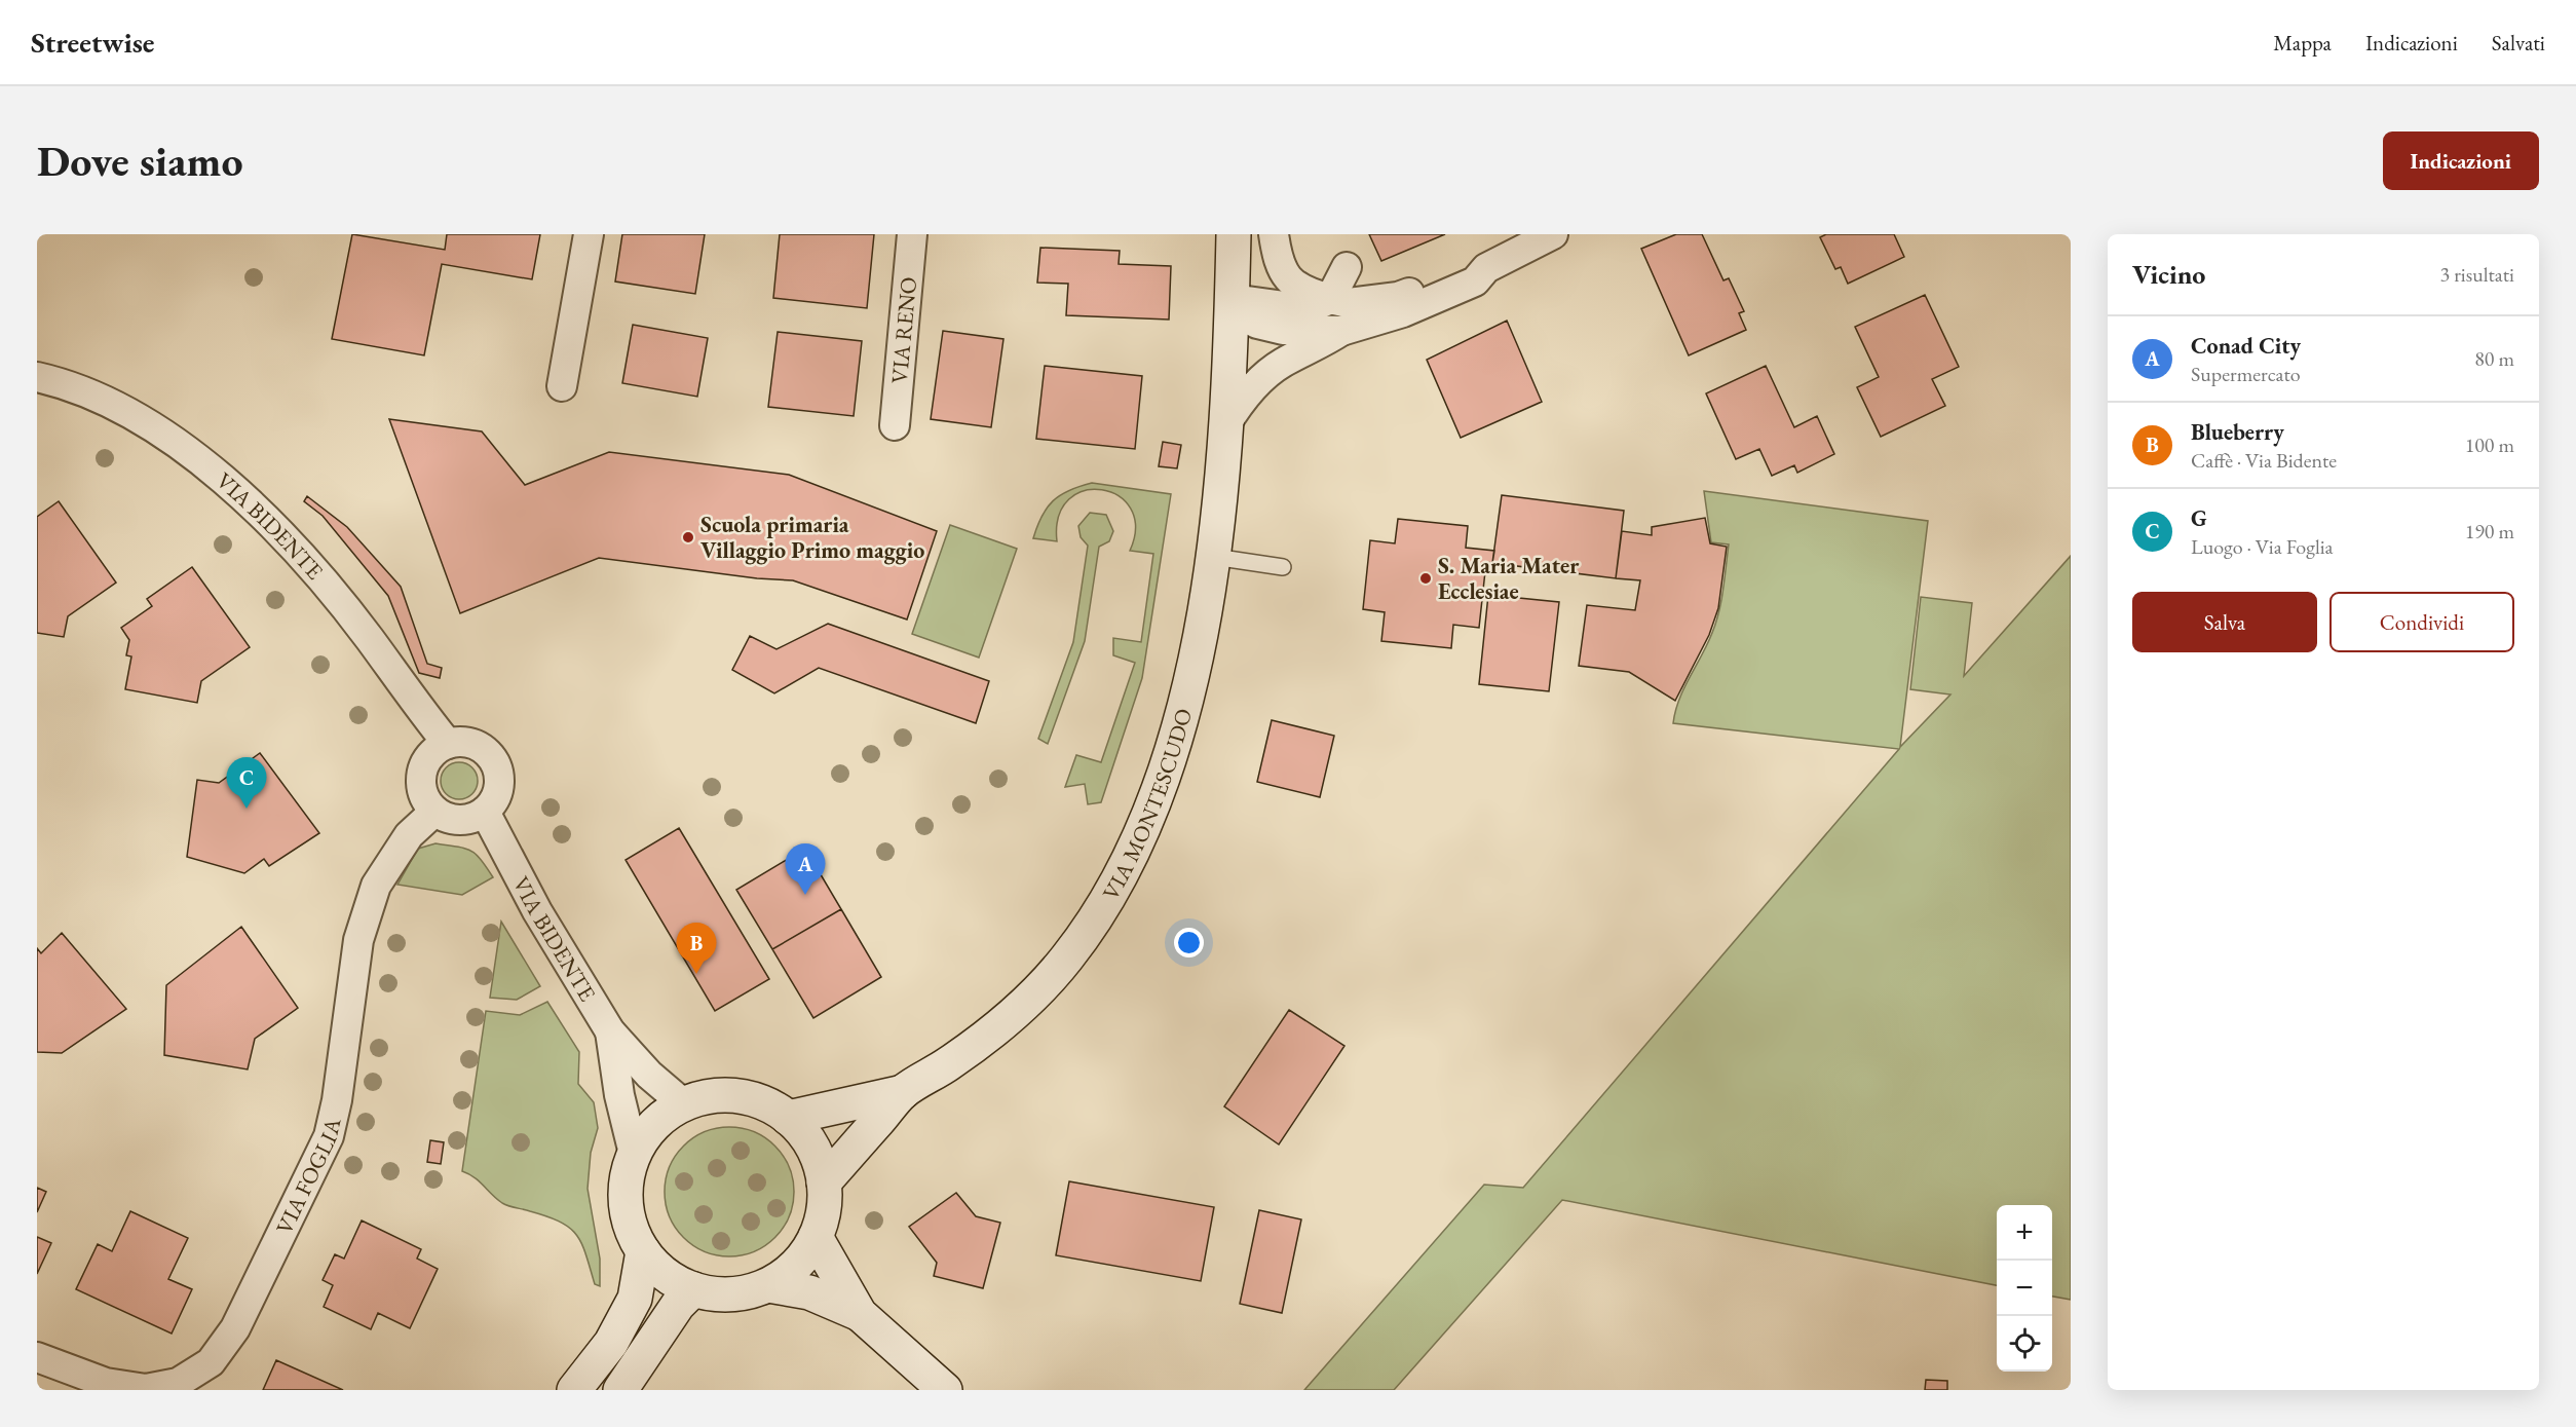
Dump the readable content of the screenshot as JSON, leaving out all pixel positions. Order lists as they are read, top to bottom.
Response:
{
  "streets": {
    "street": [
      "VIA RENO",
      "VIA BIDENTE",
      "VIA MONTESCUDO",
      "VIA FOGLIA"
    ]
  },
  "crossings": [
    ["VIA BIDENTE", "VIA MONTESCUDO"],
    ["VIA BIDENTE", "VIA FOGLIA"]
  ],
  "places": ["Scuola primaria Villaggio Primo maggio", "S. Maria Mater Ecclesiae"],
  "page": {
    "header": "Streetwise",
    "nav": ["Mappa", "Indicazioni", "Salvati"],
    "buttons": [
      "Indicazioni",
      ["Salva", "Condividi"]
    ],
    "title": "Dove siamo",
    "heading": ["Vicino", "3 risultati"],
    "list": [
      {
        "mark": "A",
        "name": "Conad City",
        "note": "Supermercato",
        "value": "80 m"
      },
      {
        "mark": "B",
        "name": "Blueberry",
        "note": "Caffè · Via Bidente",
        "value": "100 m"
      },
      {
        "mark": "C",
        "name": "G",
        "note": "Luogo · Via Foglia",
        "value": "190 m"
      }
    ],
    "pins": ["C", "A", "B"],
    "map_buttons": ["+", "−"]
  }
}
